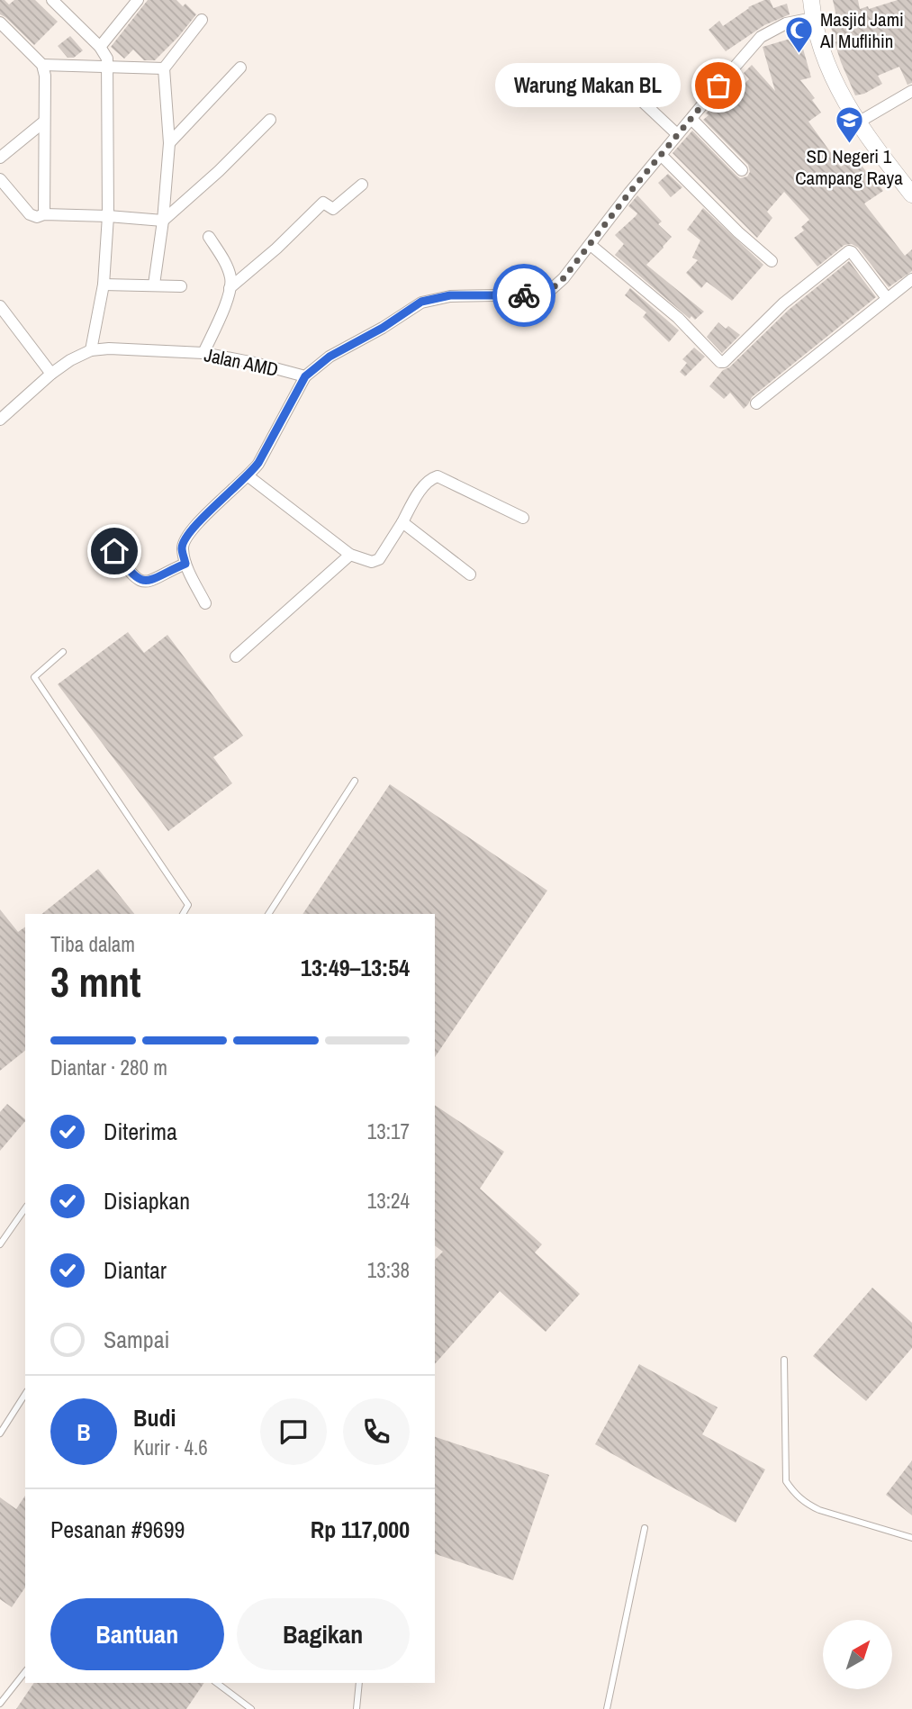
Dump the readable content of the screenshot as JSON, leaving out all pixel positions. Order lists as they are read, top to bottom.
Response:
{
  "streets": {
    "street": ["Jalan AMD"]
  },
  "places": {
    "mosque": ["Masjid Jami Al Muflihin"],
    "other": ["Warung Makan BL"],
    "school or university": ["SD Negeri 1 Campang Raya"]
  },
  "north": "top right",
  "page": {
    "bubble": "Warung Makan BL",
    "heading": ["3 mnt", "Tiba dalam", "13:49–13:54"],
    "panel": [
      "Budi",
      "Kurir · 4.6",
      "Pesanan #9699",
      "Rp 117,000"
    ],
    "bar": "Diantar · 280 m",
    "list": [
      ["Diterima", "13:17"],
      ["Disiapkan", "13:24"],
      ["Diantar", "13:38"],
      "Sampai"
    ],
    "round": "B",
    "buttons": ["Bantuan", "Bagikan"]
  }
}
